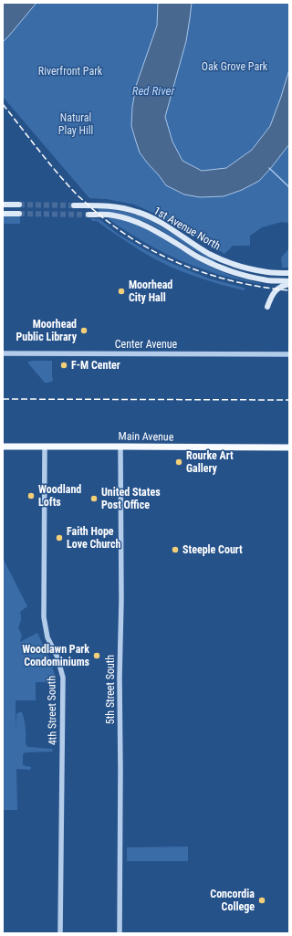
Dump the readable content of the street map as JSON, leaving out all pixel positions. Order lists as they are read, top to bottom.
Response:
{
  "streets": {
    "main road": ["1st Avenue North", "Main Avenue"],
    "street": ["Center Avenue", "5th Street South", "4th Street South"]
  },
  "crossings": [
    ["Main Avenue", "5th Street South"],
    ["Main Avenue", "4th Street South"]
  ],
  "water": ["Red River"],
  "parks": ["Oak Grove Park", "Riverfront Park", "Natural Play Hill"],
  "places": [
    "Moorhead City Hall",
    "Moorhead Public Library",
    "F-M Center",
    "Rourke Art Gallery",
    "Woodland Lofts",
    "United States Post Office",
    "Faith Hope Love Church",
    "Steeple Court",
    "Woodlawn Park Condominiums",
    "Concordia College"
  ]
}
